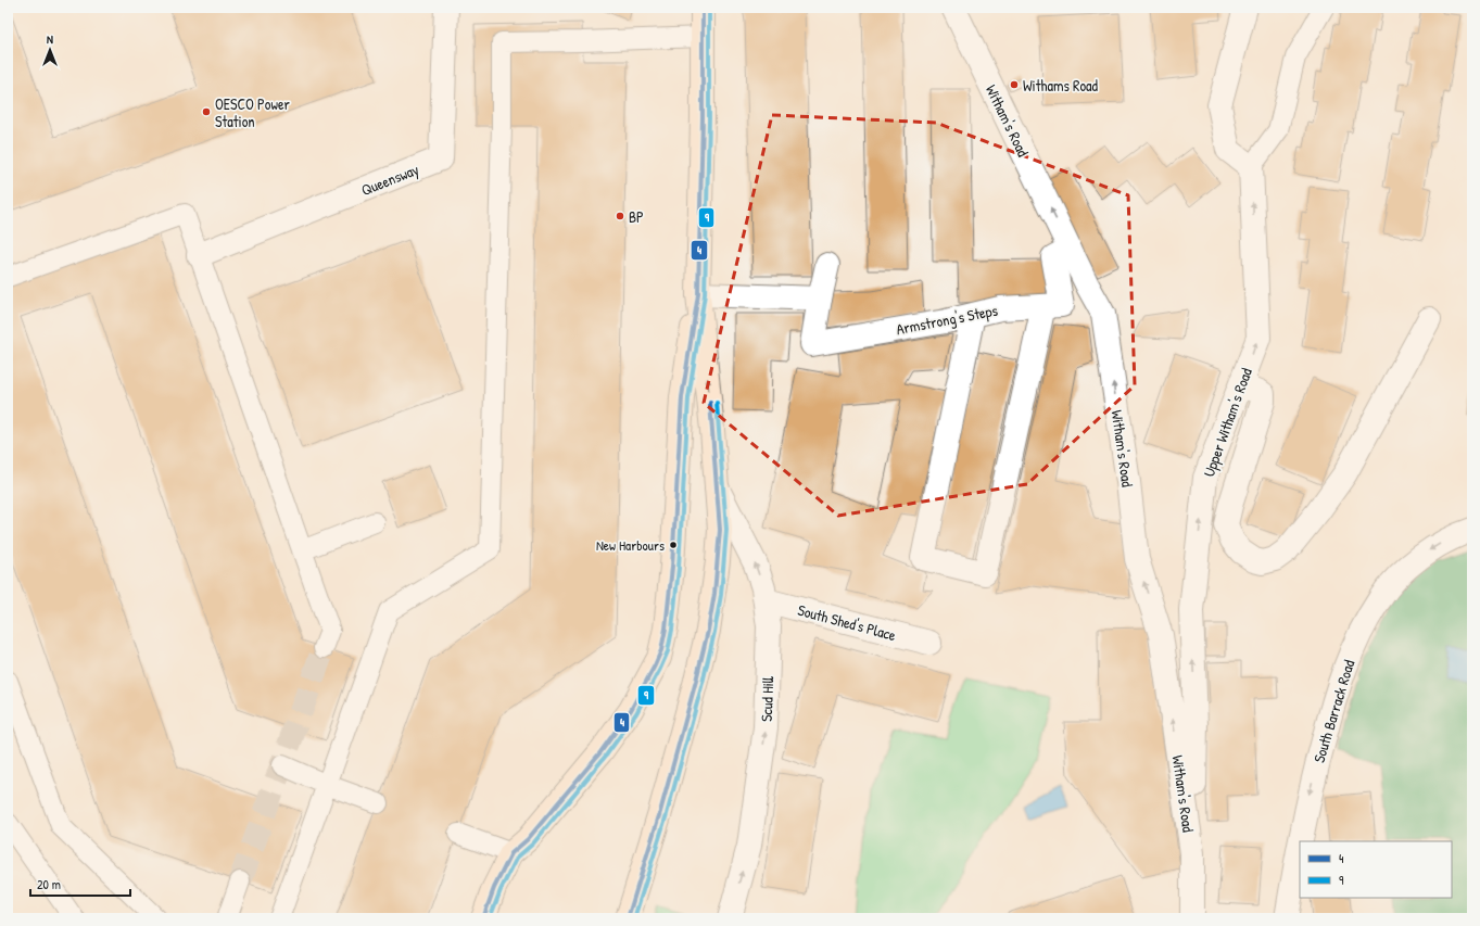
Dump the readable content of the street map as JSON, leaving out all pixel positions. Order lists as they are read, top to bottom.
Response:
{
  "streets": {
    "street": [
      "Witham's Road",
      "Queensway",
      "Armstrong's Steps",
      "Upper Witham's Road",
      "South Shed's Place",
      "Scud Hill",
      "South Barrack Road"
    ]
  },
  "crossings": [
    ["Witham's Road", "Armstrong's Steps"],
    ["Witham's Road", "Upper Witham's Road"],
    ["South Shed's Place", "Scud Hill"]
  ],
  "one_way": [
    "Witham's Road",
    "Upper Witham's Road",
    "Scud Hill",
    "South Barrack Road"
  ],
  "places": [
    "Withams Road",
    "OESCO Power Station",
    "BP",
    "New Harbours"
  ],
  "lines": ["transit line 4", "transit line 9"],
  "legend": ["4", "9"],
  "scale_bar": "20 m",
  "north": "top"
}
